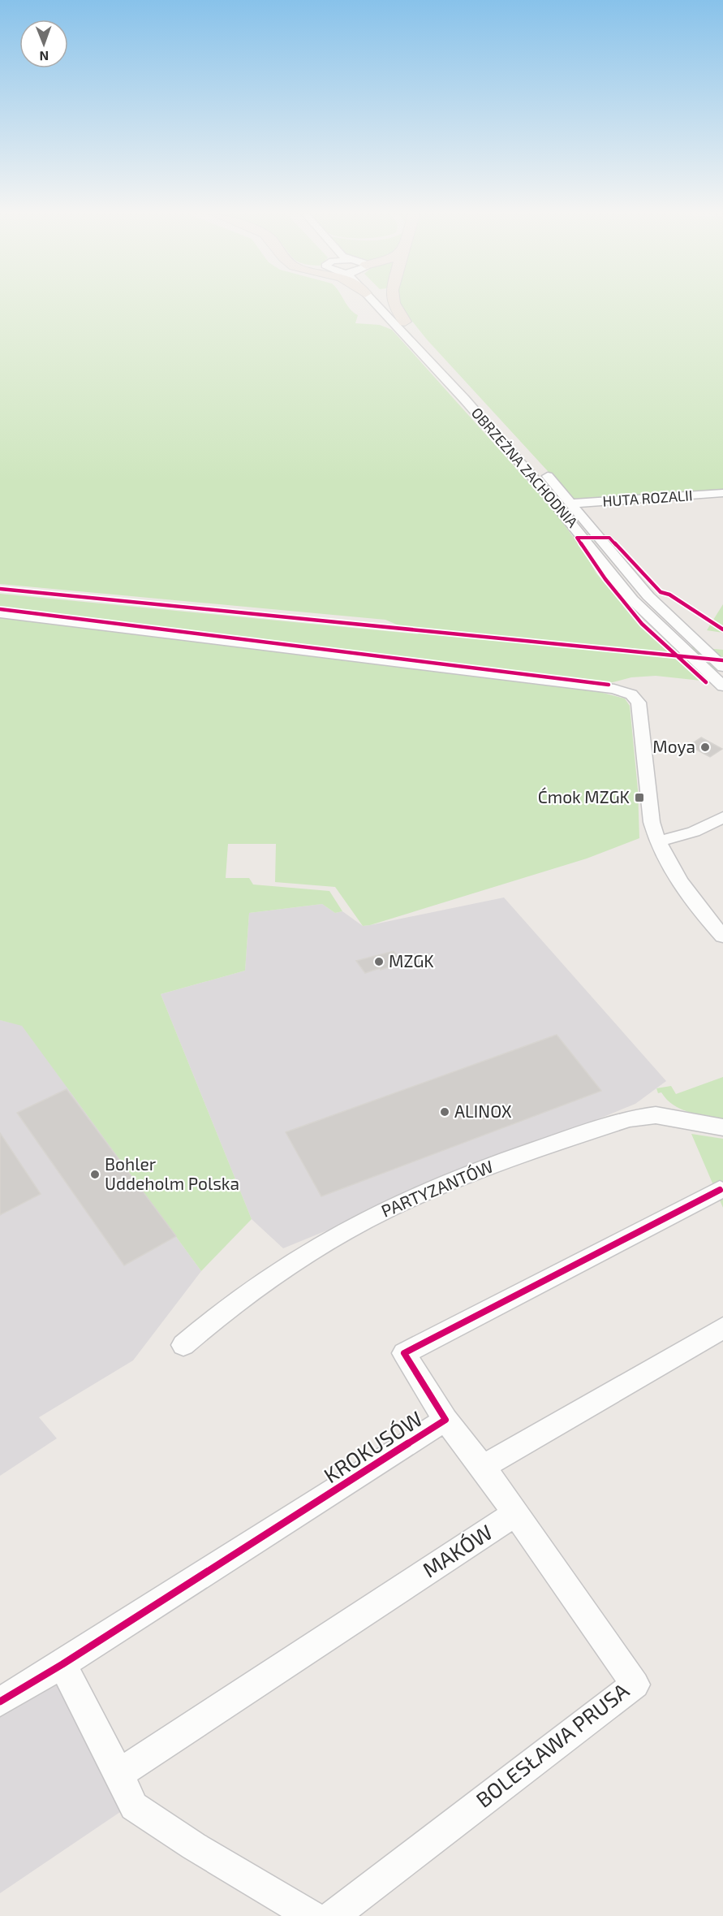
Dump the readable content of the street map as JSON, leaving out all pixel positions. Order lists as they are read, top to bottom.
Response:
{
  "streets": {
    "street": [
      "OBRZEŻNA ZACHODNIA",
      "HUTA ROZALII",
      "PARTYZANTÓW",
      "KROKUSÓW",
      "MAKÓW",
      "BOLESŁAWA PRUSA"
    ]
  },
  "crossings": [
    ["OBRZEŻNA ZACHODNIA", "HUTA ROZALII"],
    ["MAKÓW", "BOLESŁAWA PRUSA"]
  ],
  "places": {
    "other": [
      "Moya",
      "MZGK",
      "ALINOX",
      "Bohler Uddeholm Polska"
    ],
    "transit": ["Ćmok MZGK"]
  },
  "north": "bottom"
}
